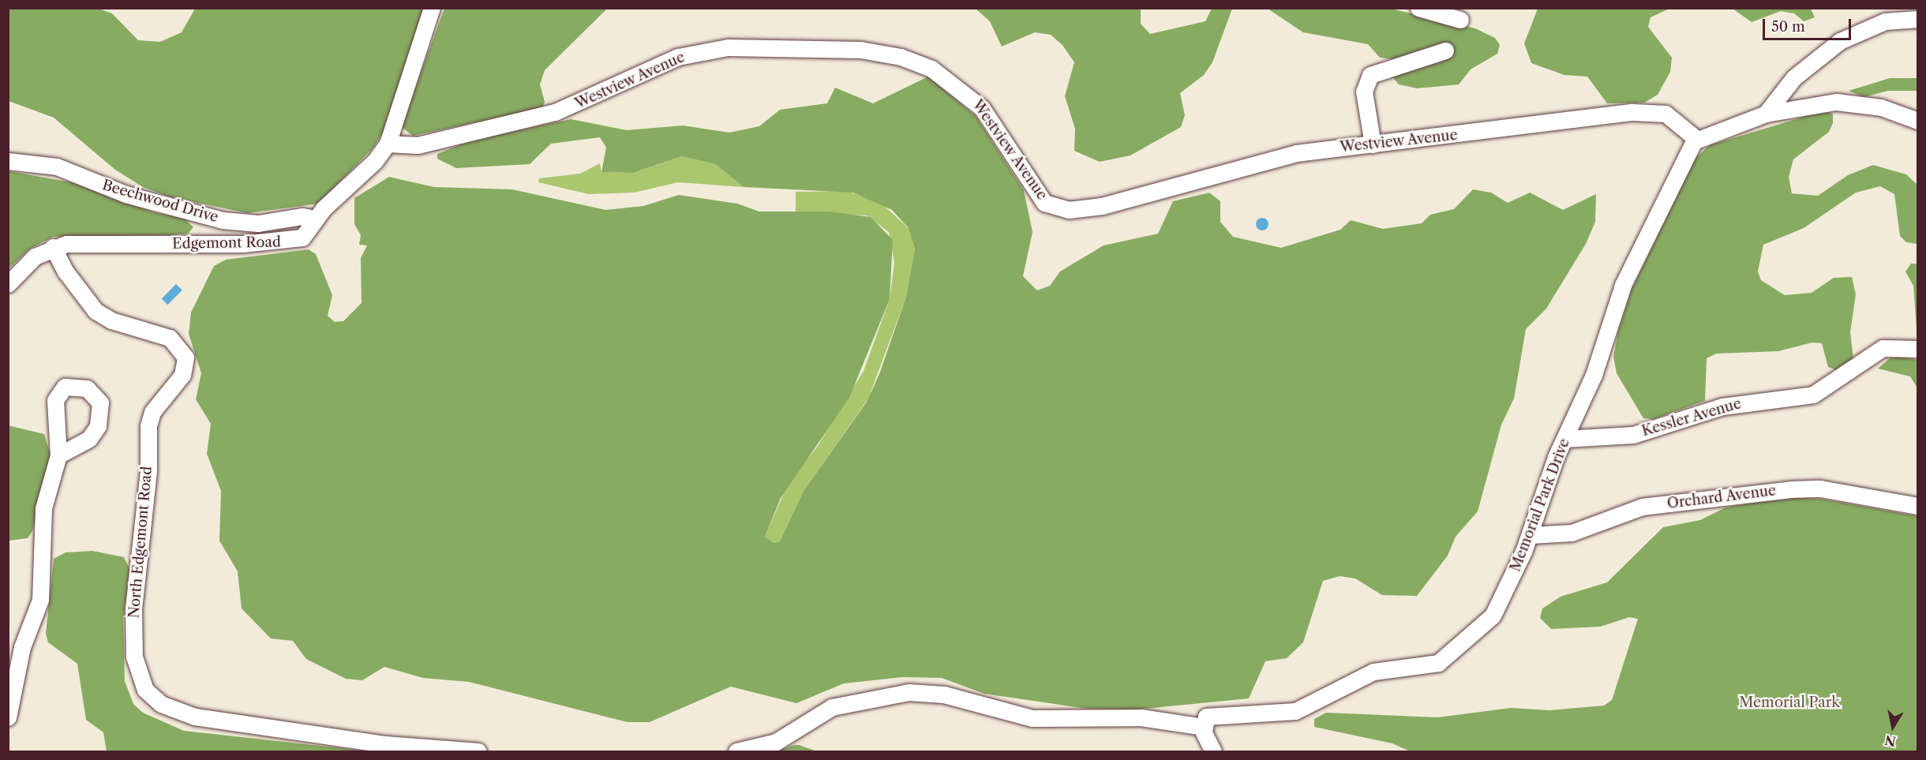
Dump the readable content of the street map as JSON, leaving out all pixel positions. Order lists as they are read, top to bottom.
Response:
{
  "streets": {
    "street": [
      "Westview Avenue",
      "Beechwood Drive",
      "Edgemont Road",
      "Kessler Avenue",
      "Orchard Avenue",
      "Memorial Park Drive",
      "North Edgemont Road"
    ]
  },
  "crossings": [
    ["Westview Avenue", "Edgemont Road"],
    ["Westview Avenue", "Memorial Park Drive"],
    ["Beechwood Drive", "Edgemont Road"],
    ["Edgemont Road", "North Edgemont Road"],
    ["Kessler Avenue", "Memorial Park Drive"],
    ["Orchard Avenue", "Memorial Park Drive"]
  ],
  "parks": ["Memorial Park"],
  "scale_bar": "50 m",
  "north": "bottom"
}
